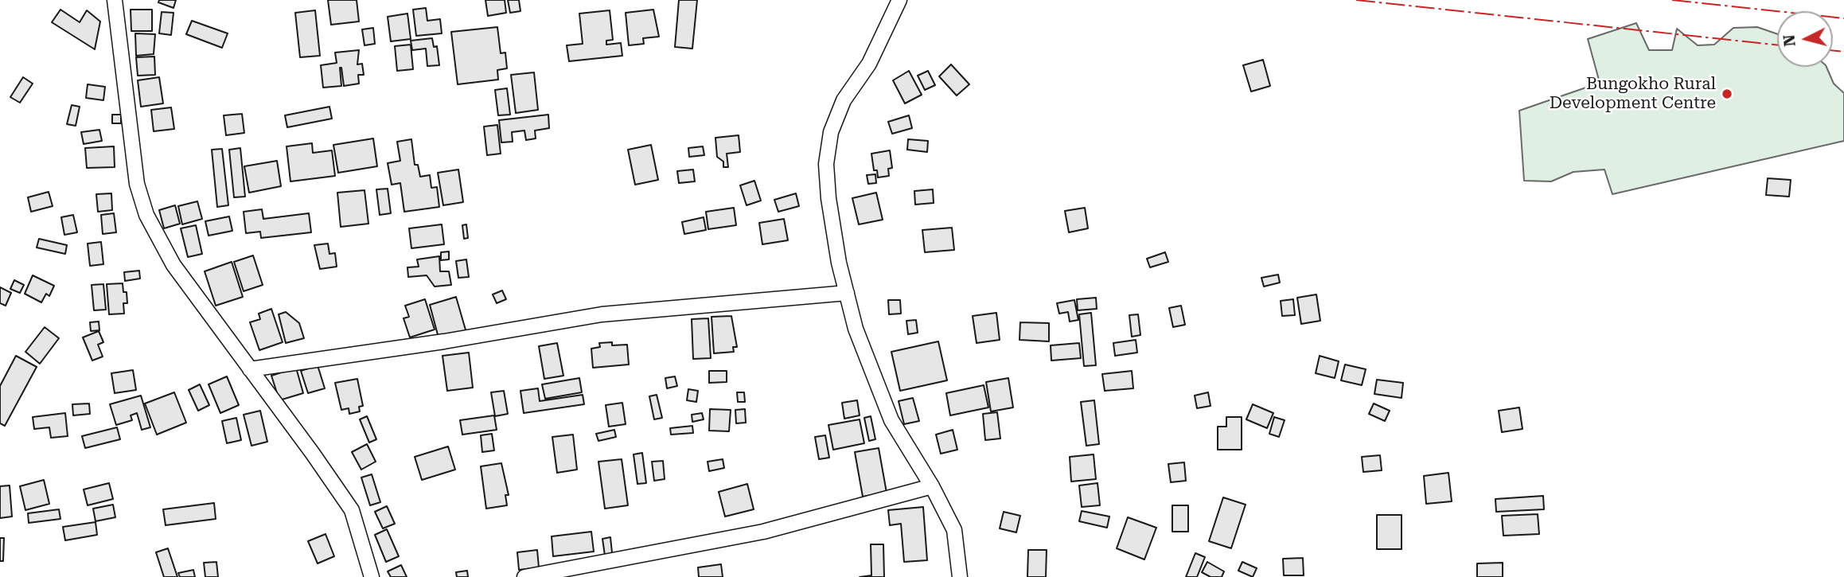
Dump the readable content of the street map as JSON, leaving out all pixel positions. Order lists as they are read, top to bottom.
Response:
{
  "places": ["Bungokho Rural Development Centre"],
  "north": "left"
}
